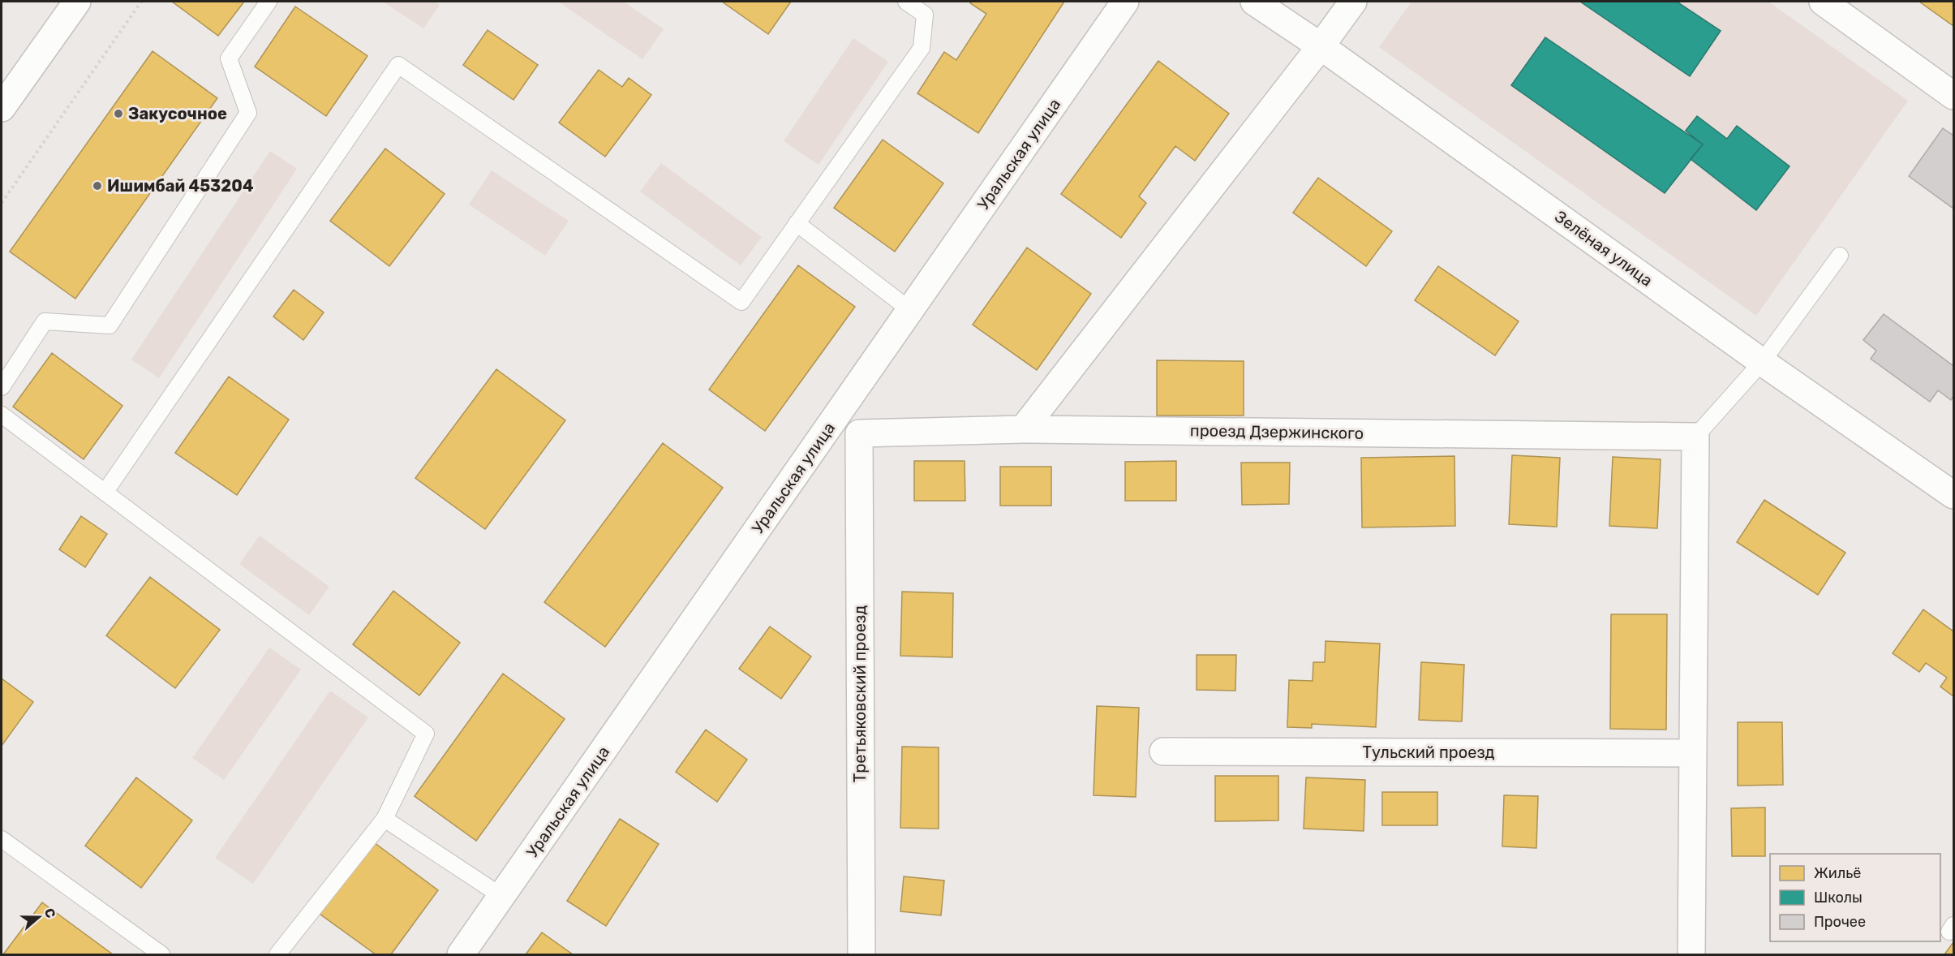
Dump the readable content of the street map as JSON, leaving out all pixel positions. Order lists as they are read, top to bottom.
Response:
{
  "streets": {
    "street": [
      "Уральская улица",
      "Зелёная улица",
      "проезд Дзержинского",
      "Третьяковский проезд",
      "Тульский проезд"
    ]
  },
  "crossings": [
    ["проезд Дзержинского", "Третьяковский проезд"]
  ],
  "places": ["Закусочное", "Ишимбай 453204"],
  "legend": ["Жильё", "Школы", "Прочее"],
  "north": "right"
}
